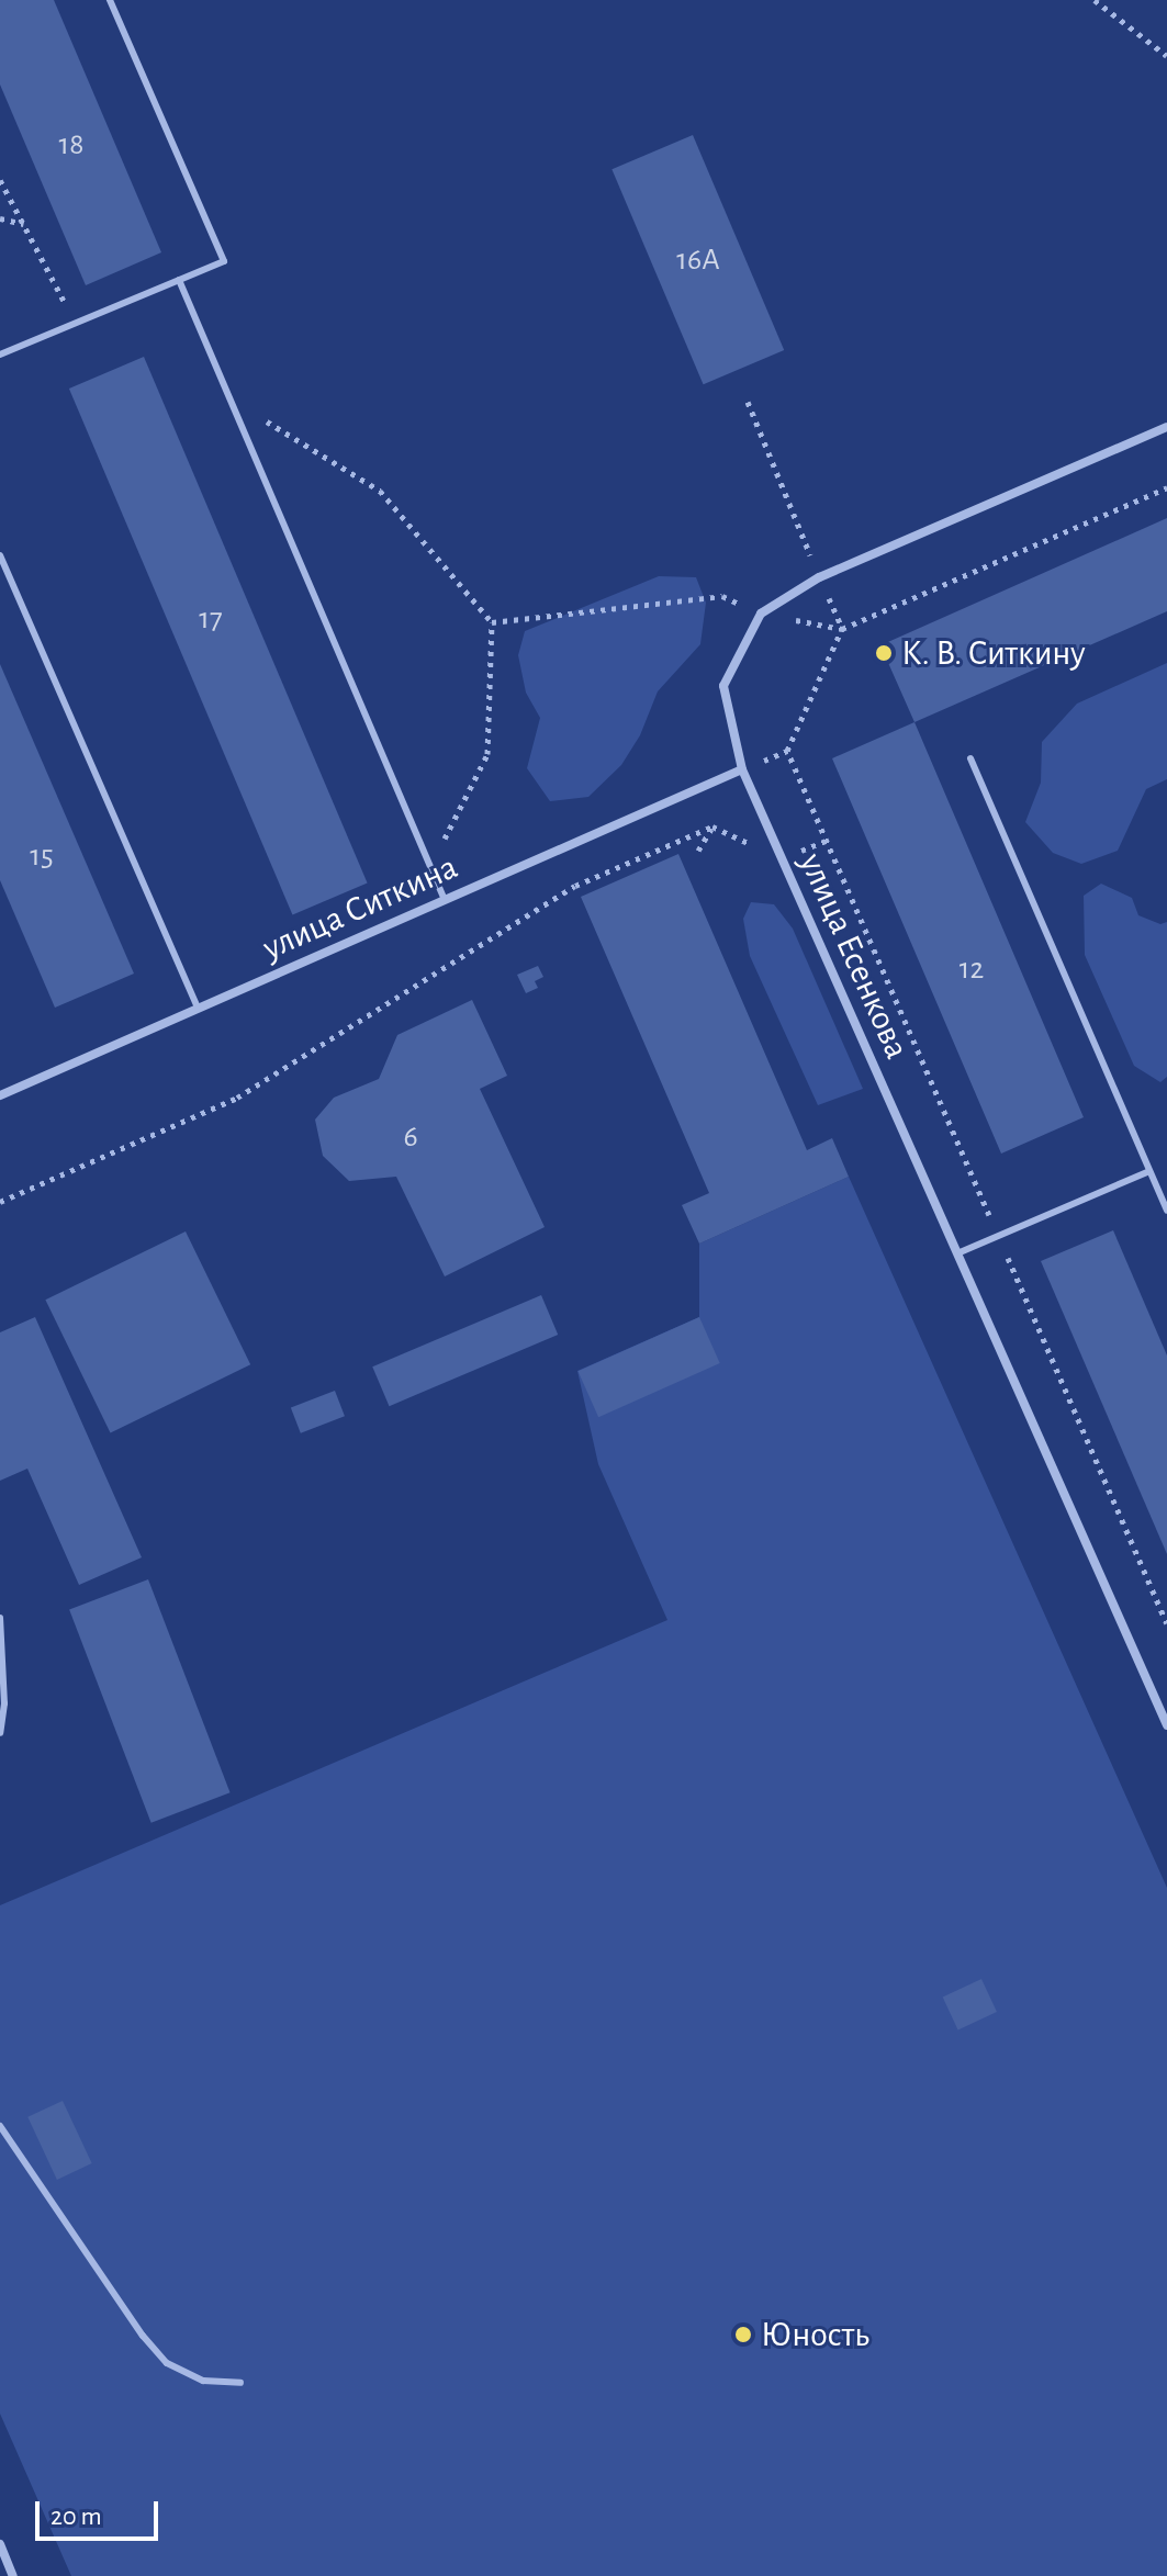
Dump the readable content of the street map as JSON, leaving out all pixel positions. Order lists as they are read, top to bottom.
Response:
{
  "streets": {
    "street": ["улица Ситкина", "улица Есенкова"]
  },
  "crossings": [
    ["улица Ситкина", "улица Есенкова"]
  ],
  "places": ["К. В. Ситкину", "Юность"],
  "house_numbers": [
    "18",
    "16А",
    "17",
    "15",
    "12",
    "6"
  ],
  "scale_bar": "20 m"
}
